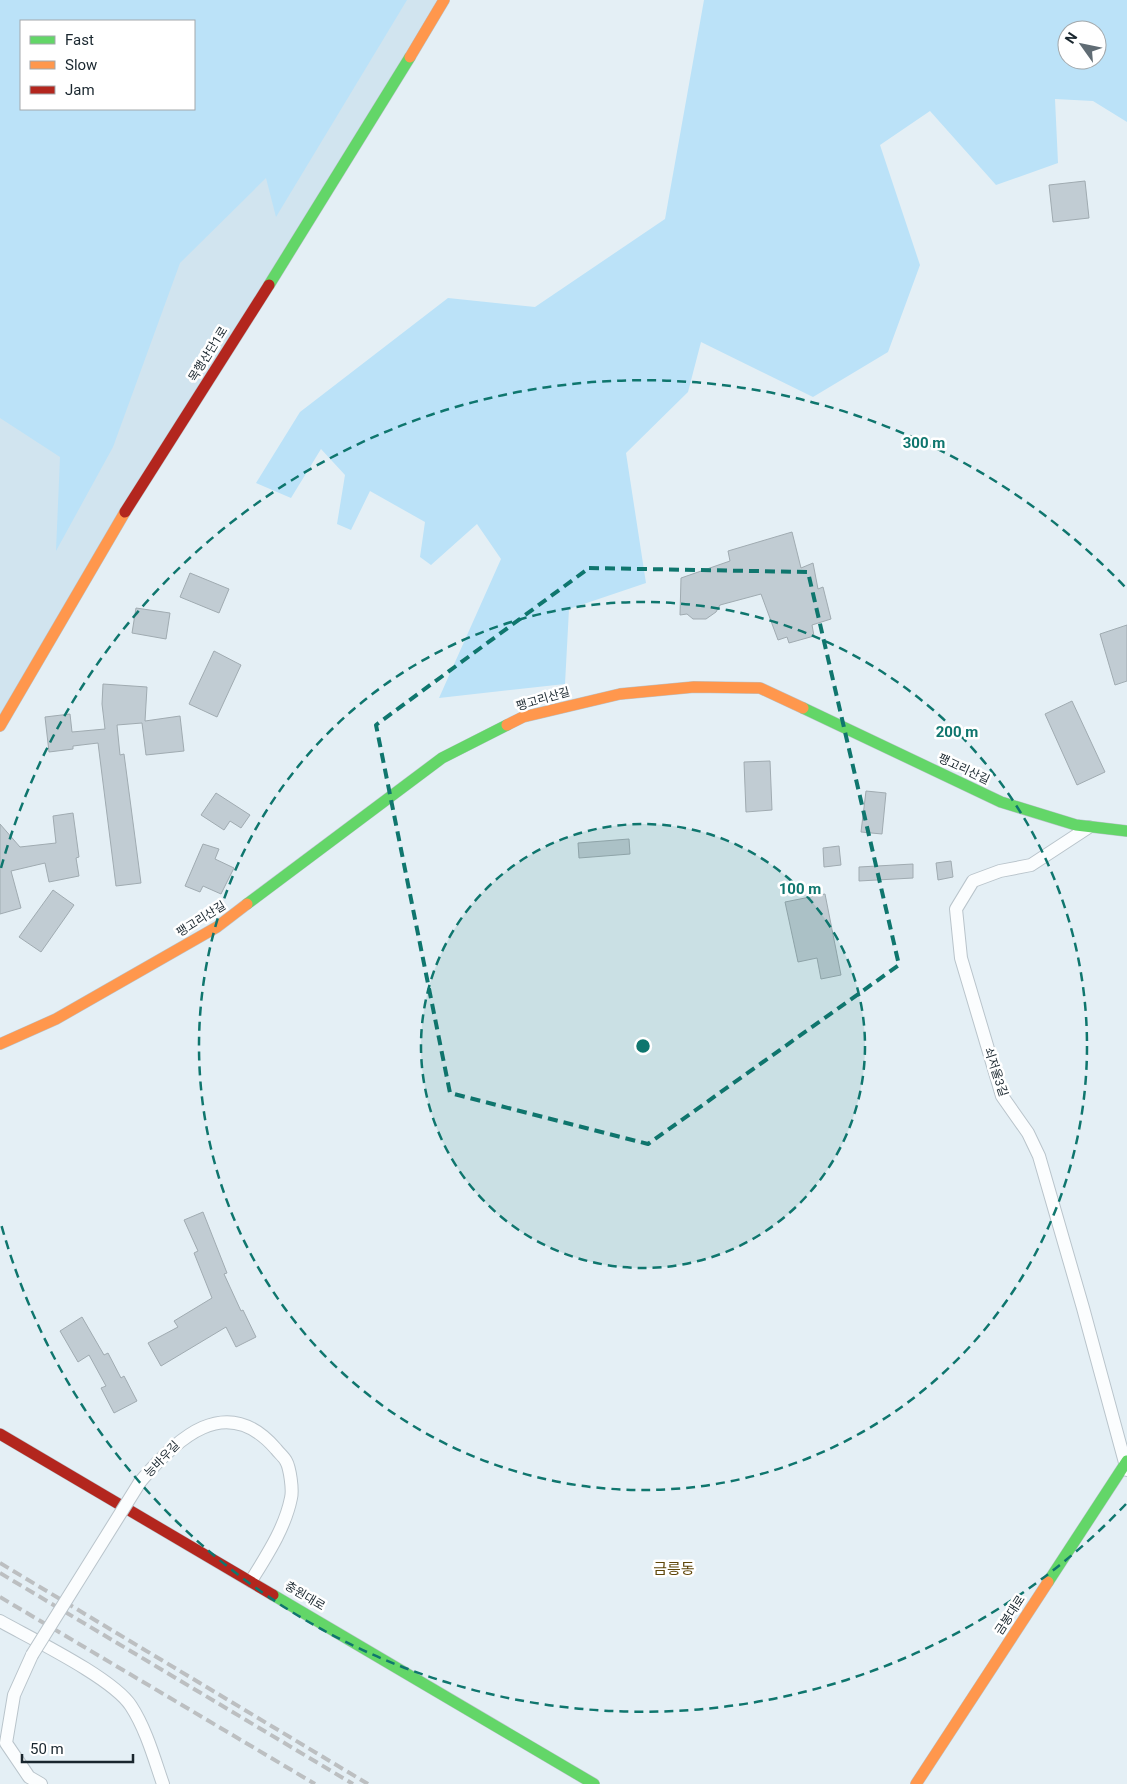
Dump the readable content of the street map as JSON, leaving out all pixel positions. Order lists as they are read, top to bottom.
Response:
{
  "streets": {
    "street": [
      "목행산단1로",
      "팽고리산길",
      "쇠저울3길",
      "능바우길",
      "충원대로",
      "금봉대로"
    ]
  },
  "crossings": [
    ["팽고리산길", "쇠저울3길"],
    ["쇠저울3길", "금봉대로"],
    ["능바우길", "충원대로"]
  ],
  "districts": ["금릉동"],
  "legend": ["Fast", "Slow", "Jam"],
  "scale_bar": "50 m",
  "north": "top left",
  "rings": ["300 m", "200 m", "100 m"]
}
